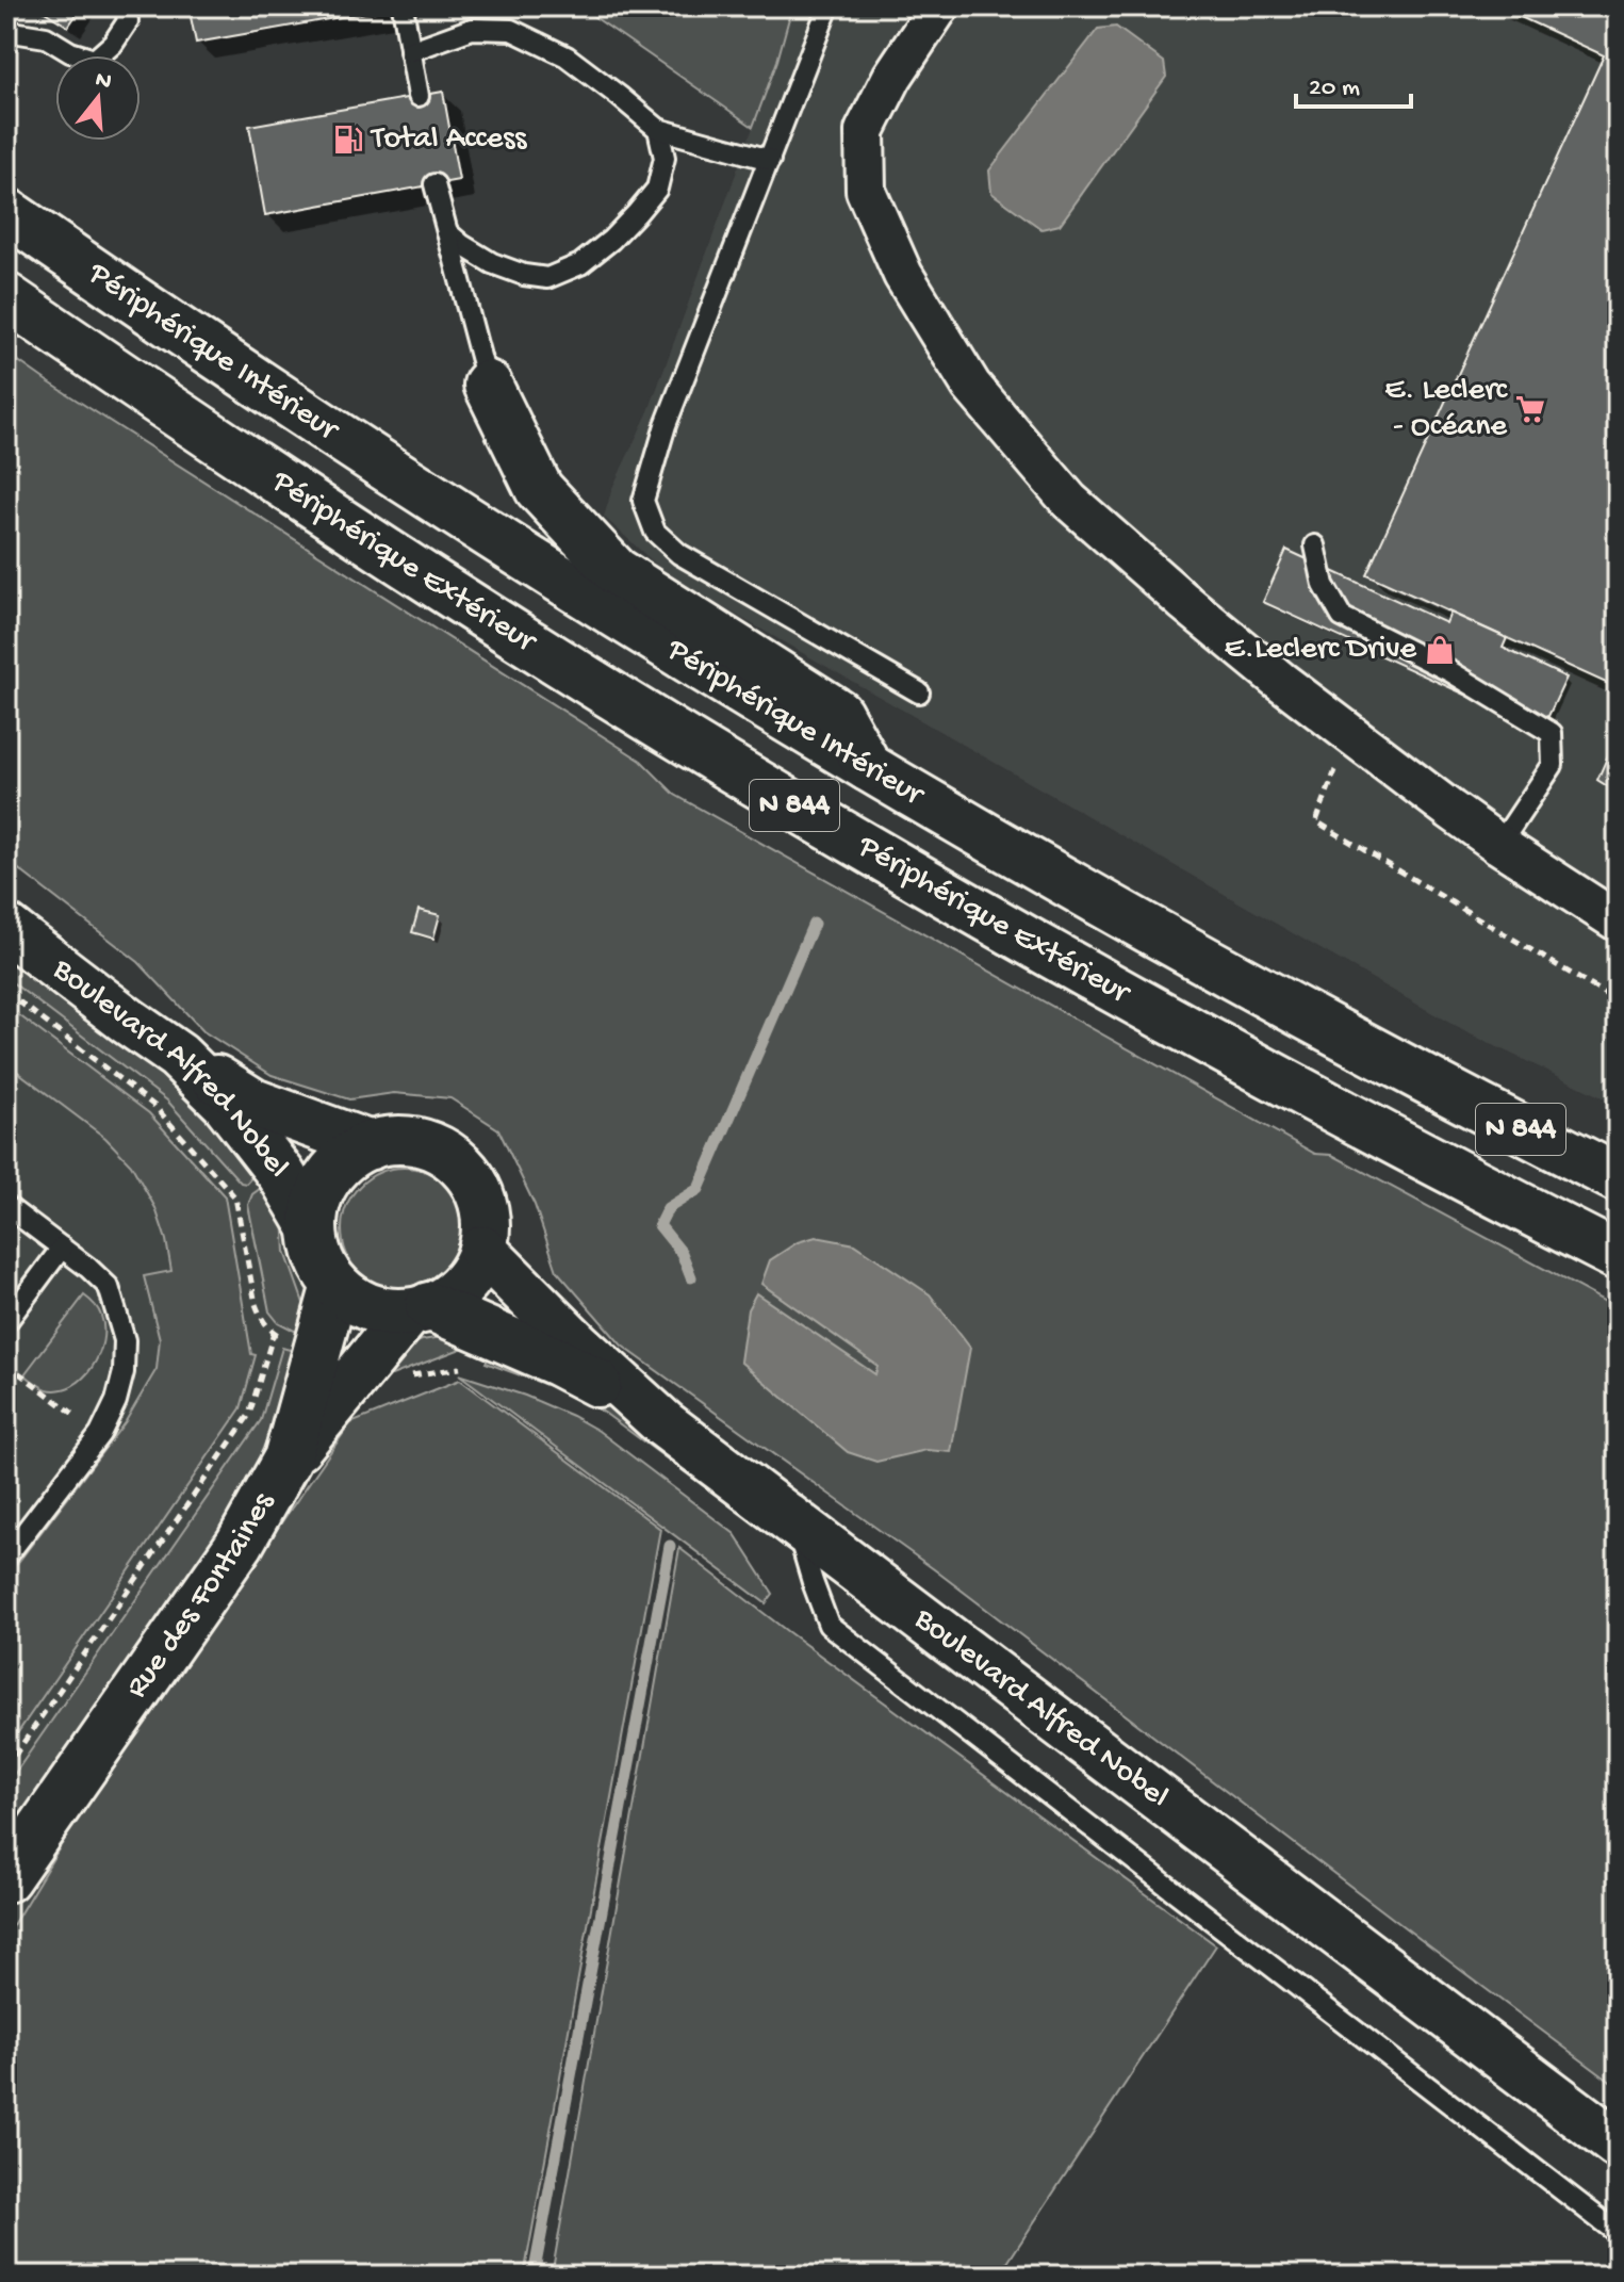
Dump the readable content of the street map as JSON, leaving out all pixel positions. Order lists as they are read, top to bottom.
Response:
{
  "streets": {
    "main road": [
      "Périphérique Intérieur",
      "Périphérique Extérieur",
      "N 844",
      "Boulevard Alfred Nobel",
      "Rue des Fontaines"
    ]
  },
  "crossings": [
    ["Boulevard Alfred Nobel", "Rue des Fontaines"]
  ],
  "places": {
    "fuel station": ["Total Access"],
    "supermarket": ["E. Leclerc - Océane"],
    "shop": ["E.Leclerc Drive"]
  },
  "scale_bar": "20 m",
  "north": "top"
}
